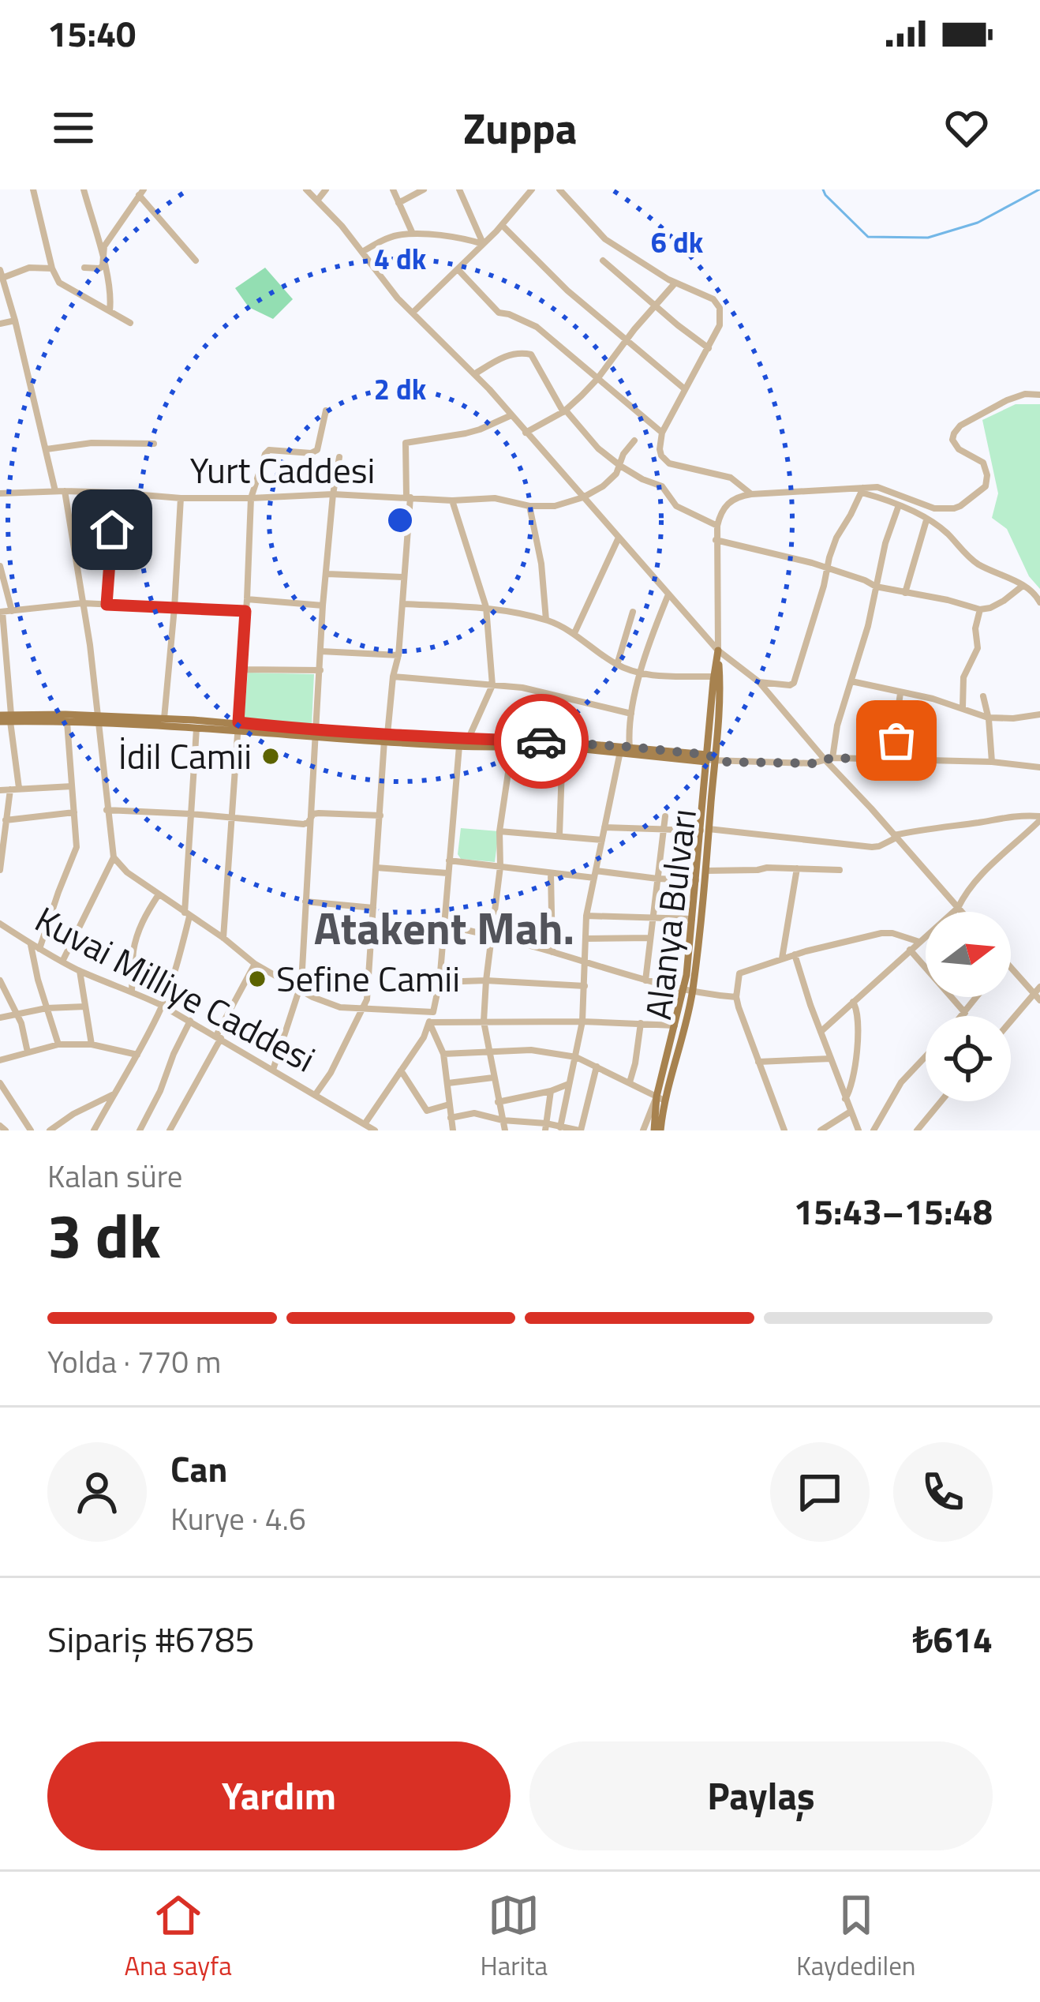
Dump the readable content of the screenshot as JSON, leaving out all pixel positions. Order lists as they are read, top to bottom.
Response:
{
  "streets": {
    "main road": ["Alanya Bulvarı"],
    "street": ["Yurt Caddesi", "Kuvai Milliye Caddesi"]
  },
  "districts": ["Atakent Mah."],
  "places": ["İdil Camii", "Sefine Camii"],
  "north": "right",
  "page": {
    "status": "15:40",
    "header": "Zuppa",
    "heading": ["3 dk", "Kalan süre", "15:43–15:48"],
    "panel": [
      "Can",
      "Kurye · 4.6",
      "Sipariş #6785",
      "₺614"
    ],
    "bar": "Yolda · 770 m",
    "buttons": ["Yardım", "Paylaş"],
    "tabs": ["Ana sayfa", "Harita", "Kaydedilen"]
  },
  "rings": ["6 dk", "4 dk", "2 dk"]
}
